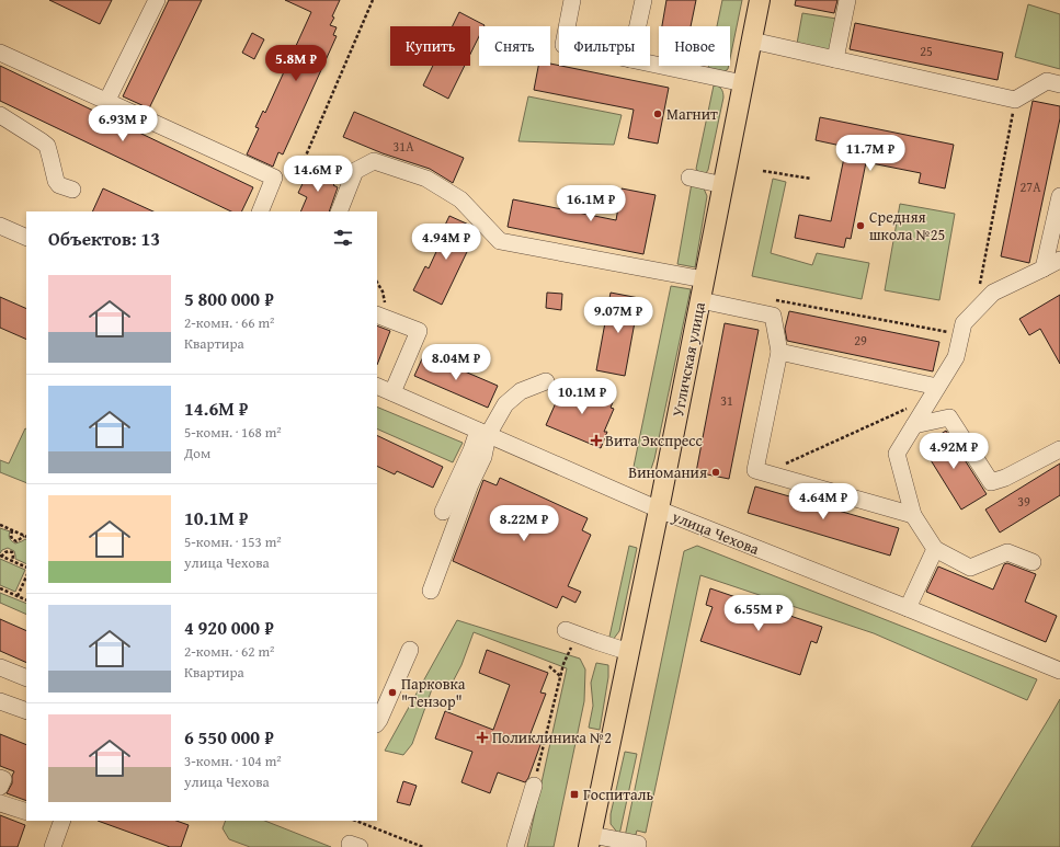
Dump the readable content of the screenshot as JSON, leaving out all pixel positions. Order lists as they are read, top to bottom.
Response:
{
  "streets": {
    "main road": ["Угличская улица"],
    "street": ["улица Чехова"]
  },
  "crossings": [
    ["Угличская улица", "улица Чехова"]
  ],
  "places": {
    "other": [
      "Магнит",
      "Средняя школа №25",
      "Виномания",
      "Парковка \"Тензор\""
    ],
    "health": ["Вита Экспресс", "Поликлиника №2"],
    "transit": ["Госпиталь"]
  },
  "house_numbers": [
    "25",
    "31А",
    "27А",
    "29",
    "31",
    "39"
  ],
  "page": {
    "chip": [
      "Купить",
      "Снять",
      "Фильтры",
      "Новое"
    ],
    "price": [
      "5.8M ₽",
      "6.93M ₽",
      "11.7M ₽",
      "14.6M ₽",
      "16.1M ₽",
      "4.94M ₽",
      "9.07M ₽",
      "8.04M ₽",
      "10.1M ₽",
      "4.92M ₽",
      "4.64M ₽",
      "8.22M ₽",
      "6.55M ₽"
    ],
    "heading": "Объектов: 13",
    "list": [
      {
        "name": "5 800 000 ₽",
        "note": "2-комн. · 66 m² · Квартира"
      },
      {
        "name": "14.6M ₽",
        "note": "5-комн. · 168 m² · Дом"
      },
      {
        "name": "10.1M ₽",
        "note": "5-комн. · 153 m² · улица Чехова"
      },
      {
        "name": "4 920 000 ₽",
        "note": "2-комн. · 62 m² · Квартира"
      },
      {
        "name": "6 550 000 ₽",
        "note": "3-комн. · 104 m² · улица Чехова"
      }
    ]
  }
}
